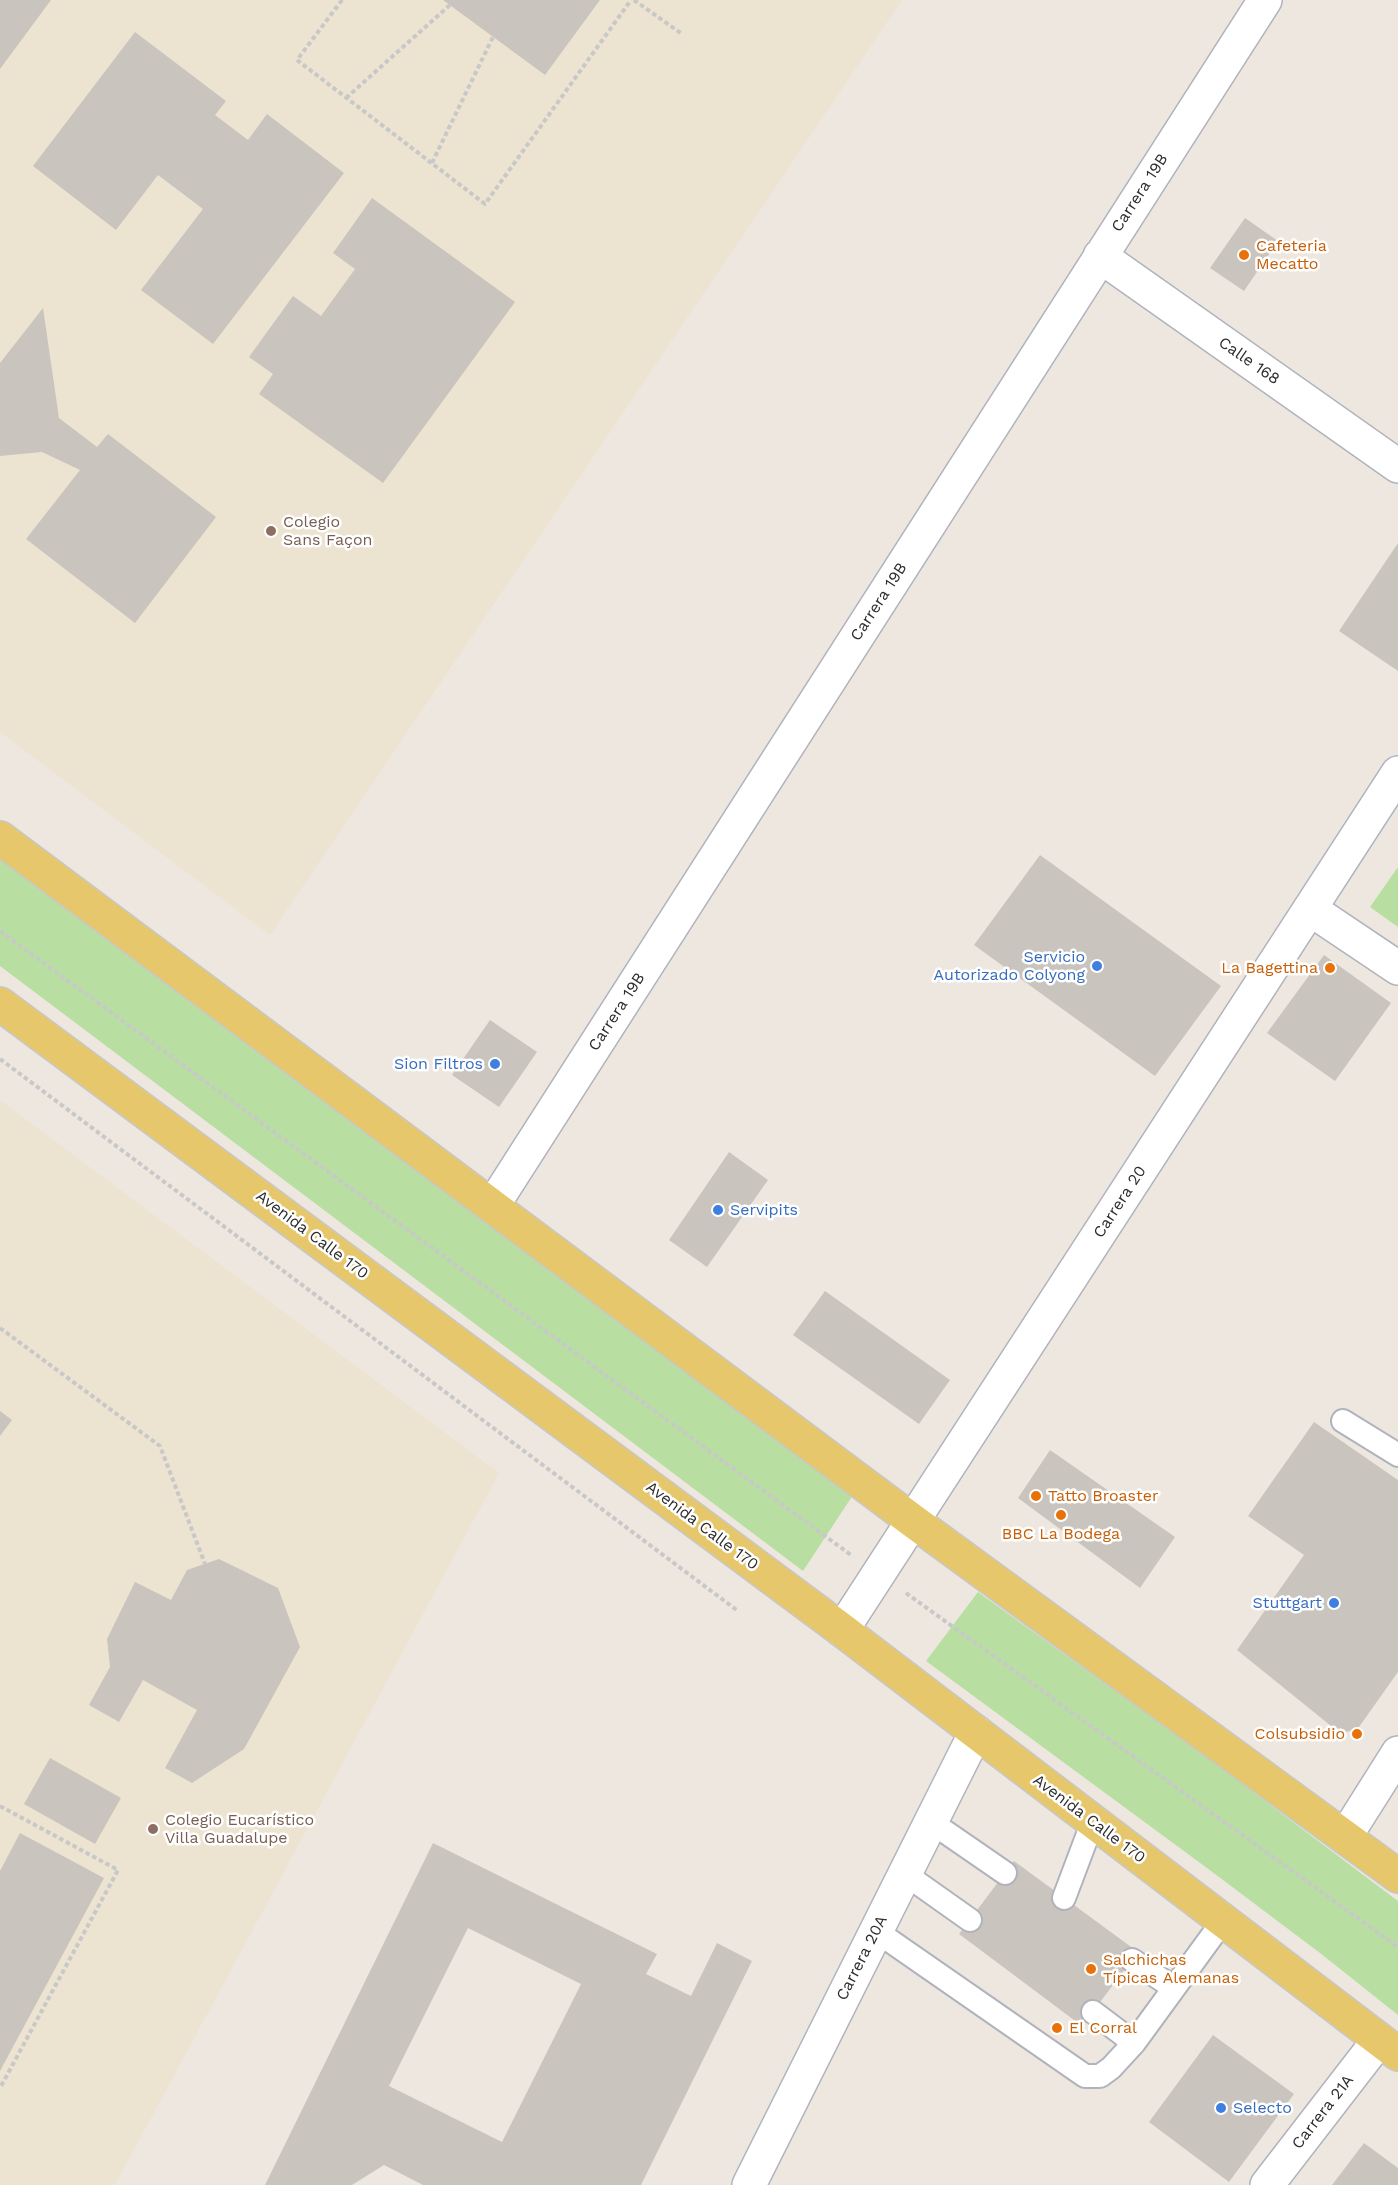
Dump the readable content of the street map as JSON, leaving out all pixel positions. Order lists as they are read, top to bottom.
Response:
{
  "streets": {
    "main road": ["Avenida Calle 170"],
    "street": [
      "Carrera 19B",
      "Calle 168",
      "Carrera 20",
      "Carrera 20A",
      "Carrera 21A"
    ]
  },
  "crossings": [
    ["Carrera 19B", "Calle 168"],
    ["Carrera 20", "Avenida Calle 170"],
    ["Avenida Calle 170", "Carrera 20A"],
    ["Avenida Calle 170", "Carrera 21A"]
  ],
  "places": [
    "Cafeteria Mecatto",
    "Colegio Sans Façon",
    "Servicio Autorizado Colyong",
    "La Bagettina",
    "Sion Filtros",
    "Servipits",
    "Tatto Broaster",
    "BBC La Bodega",
    "Stuttgart",
    "Colsubsidio",
    "Colegio Eucarístico Villa Guadalupe",
    "Salchichas Típicas Alemanas",
    "El Corral",
    "Selecto"
  ]
}
